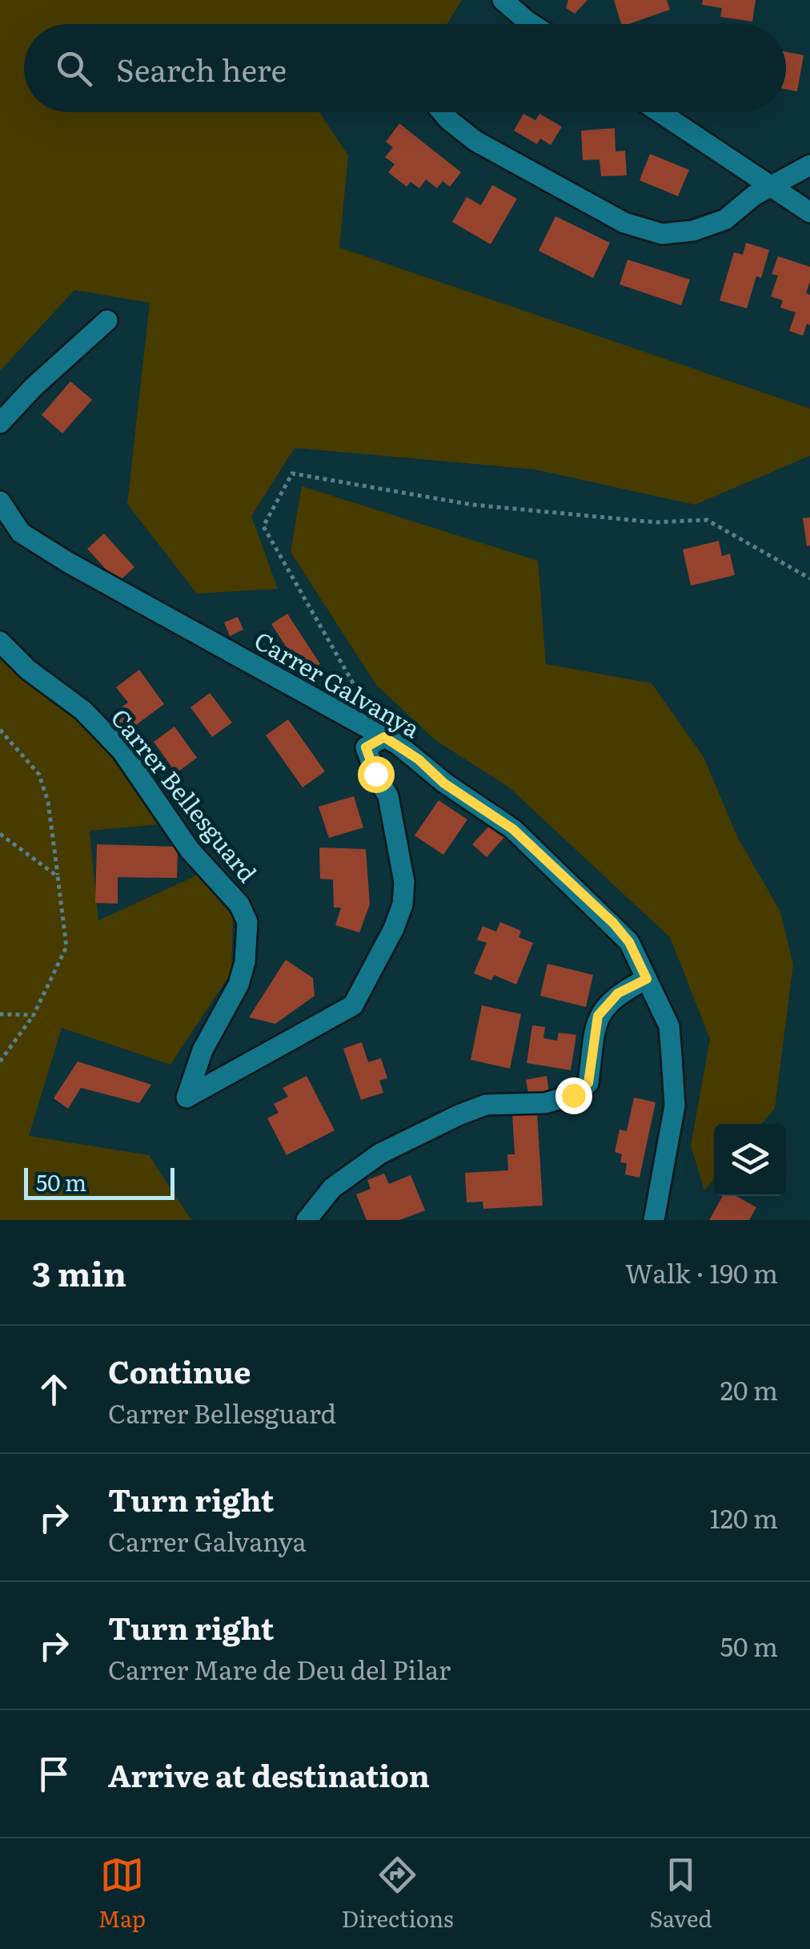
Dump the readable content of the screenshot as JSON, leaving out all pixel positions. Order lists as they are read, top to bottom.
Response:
{
  "streets": {
    "street": ["Carrer Galvanya", "Carrer Bellesguard"]
  },
  "crossings": [
    ["Carrer Galvanya", "Carrer Bellesguard"]
  ],
  "scale_bar": "50 m",
  "page": {
    "search": "Search here",
    "scale": "50 m",
    "heading": ["3 min", "Walk · 190 m"],
    "list": [
      ["Continue", "Carrer Bellesguard", "20 m"],
      ["Turn right", "Carrer Galvanya", "120 m"],
      ["Turn right", "Carrer Mare de Deu del Pilar", "50 m"],
      "Arrive at destination"
    ],
    "nav": ["Map", "Directions", "Saved"]
  }
}
